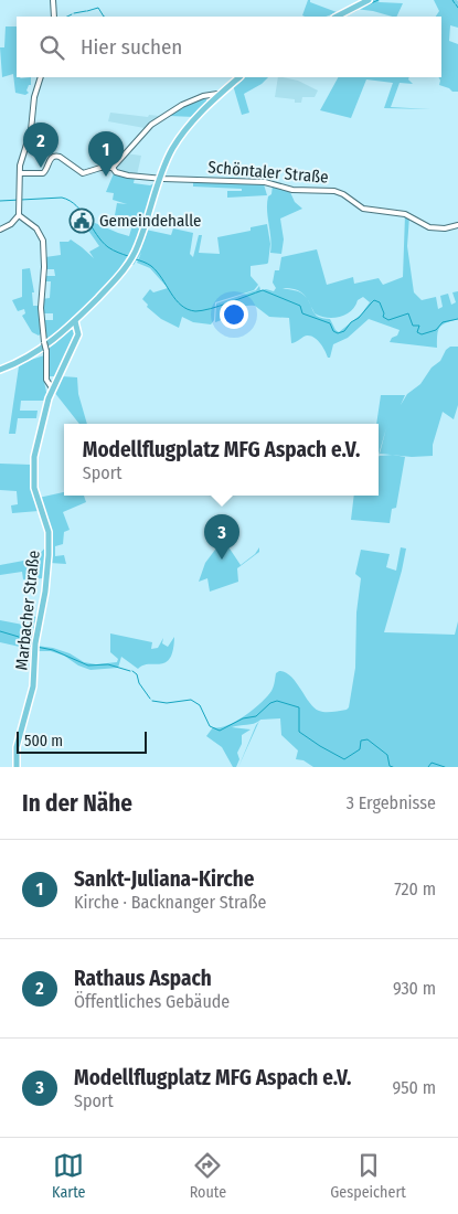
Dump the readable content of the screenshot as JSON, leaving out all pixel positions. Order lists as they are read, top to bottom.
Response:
{
  "streets": {
    "main road": ["Marbacher Straße"],
    "street": ["Schöntaler Straße"]
  },
  "places": {
    "public building": ["Gemeindehalle"]
  },
  "scale_bar": "500 m",
  "page": {
    "search": "Hier suchen",
    "pins": ["2", "1", "3"],
    "popup": ["Modellflugplatz MFG Aspach e.V.", "Sport"],
    "scale": "500 m",
    "heading": ["In der Nähe", "3 Ergebnisse"],
    "list": [
      {
        "mark": "1",
        "name": "Sankt-Juliana-Kirche",
        "note": "Kirche · Backnanger Straße",
        "value": "720 m"
      },
      {
        "mark": "2",
        "name": "Rathaus Aspach",
        "note": "Öffentliches Gebäude",
        "value": "930 m"
      },
      {
        "mark": "3",
        "name": "Modellflugplatz MFG Aspach e.V.",
        "note": "Sport",
        "value": "950 m"
      }
    ],
    "nav": ["Karte", "Route", "Gespeichert"]
  }
}
